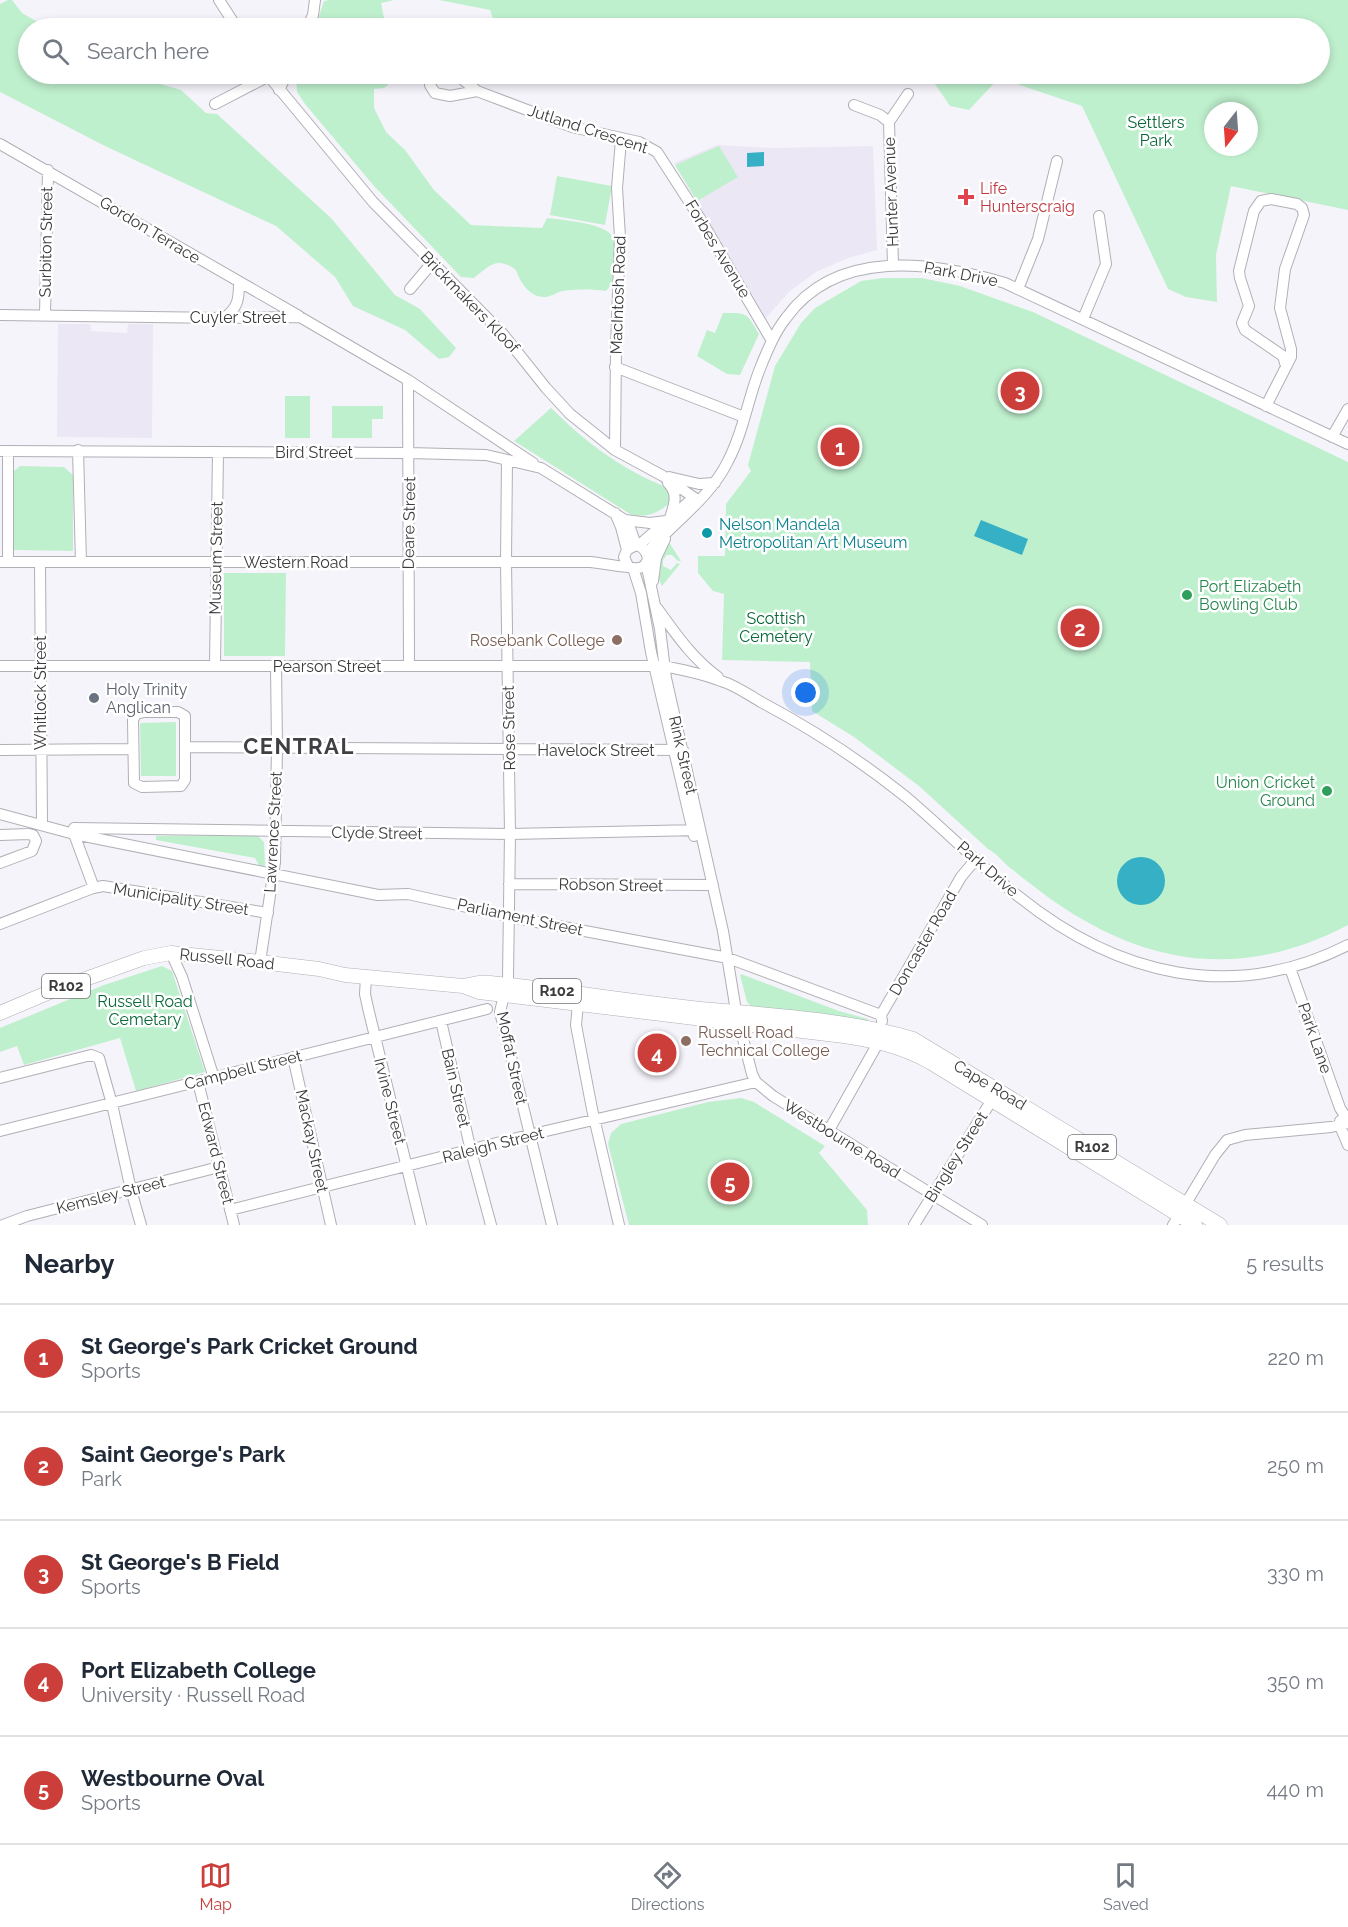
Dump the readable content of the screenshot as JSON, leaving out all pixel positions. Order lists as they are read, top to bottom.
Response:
{
  "streets": {
    "main road": ["Russell Road", "R102", "Cape Road"],
    "street": [
      "Jutland Crescent",
      "Hunter Avenue",
      "Gordon Terrace",
      "Surbiton Street",
      "Forbes Avenue",
      "Park Drive",
      "MacIntosh Road",
      "Brickmakers Kloof",
      "Cuyler Street",
      "Bird Street",
      "Deare Street",
      "Museum Street",
      "Western Road",
      "Pearson Street",
      "Whitlock Street",
      "Rose Street",
      "Havelock Street",
      "Rink Street",
      "Lawrence Street",
      "Clyde Street",
      "Robson Street",
      "Municipality Street",
      "Parliament Street",
      "Doncaster Road",
      "Park Lane",
      "Moffat Street",
      "Campbell Street",
      "Bain Street",
      "Irvine Street",
      "Westbourne Road",
      "Mackay Street",
      "Raleigh Street",
      "Edward Street",
      "Bingley Street",
      "Kemsley Street"
    ]
  },
  "crossings": [
    ["Jutland Crescent", "Forbes Avenue"],
    ["Jutland Crescent", "MacIntosh Road"],
    ["Hunter Avenue", "Park Drive"],
    ["Gordon Terrace", "Surbiton Street"],
    ["Gordon Terrace", "Cuyler Street"],
    ["Surbiton Street", "Cuyler Street"],
    ["Forbes Avenue", "Park Drive"],
    ["Park Drive", "Brickmakers Kloof"],
    ["Park Drive", "Western Road"],
    ["Park Drive", "Pearson Street"],
    ["Park Drive", "Rink Street"],
    ["Park Drive", "Doncaster Road"],
    ["Park Drive", "Park Lane"],
    ["MacIntosh Road", "Brickmakers Kloof"],
    ["Cuyler Street", "Bird Street"],
    ["Cuyler Street", "Deare Street"],
    ["Bird Street", "Deare Street"],
    ["Bird Street", "Museum Street"],
    ["Bird Street", "Rose Street"],
    ["Deare Street", "Western Road"],
    ["Deare Street", "Pearson Street"],
    ["Museum Street", "Western Road"],
    ["Museum Street", "Pearson Street"],
    ["Western Road", "Whitlock Street"],
    ["Western Road", "Rose Street"],
    ["Western Road", "Rink Street"],
    ["Pearson Street", "Whitlock Street"],
    ["Pearson Street", "Rose Street"],
    ["Pearson Street", "Rink Street"],
    ["Pearson Street", "Lawrence Street"],
    ["Whitlock Street", "Parliament Street"],
    ["Rose Street", "Havelock Street"],
    ["Rose Street", "Clyde Street"],
    ["Rose Street", "Robson Street"],
    ["Rose Street", "Parliament Street"],
    ["Rose Street", "Russell Road"],
    ["Rose Street", "Moffat Street"],
    ["Havelock Street", "Rink Street"],
    ["Havelock Street", "Lawrence Street"],
    ["Rink Street", "Clyde Street"],
    ["Rink Street", "Robson Street"],
    ["Rink Street", "Parliament Street"],
    ["Rink Street", "Russell Road"],
    ["Rink Street", "Cape Road"],
    ["Lawrence Street", "Clyde Street"],
    ["Lawrence Street", "Municipality Street"],
    ["Lawrence Street", "Parliament Street"],
    ["Lawrence Street", "Russell Road"],
    ["Clyde Street", "Parliament Street"],
    ["Parliament Street", "Doncaster Road"],
    ["Doncaster Road", "Cape Road"],
    ["Russell Road", "Moffat Street"],
    ["Russell Road", "Cape Road"],
    ["Russell Road", "Irvine Street"],
    ["Moffat Street", "Raleigh Street"],
    ["Campbell Street", "Bain Street"],
    ["Campbell Street", "Irvine Street"],
    ["Campbell Street", "Mackay Street"],
    ["Campbell Street", "Edward Street"],
    ["Cape Road", "Bingley Street"],
    ["Bain Street", "Raleigh Street"],
    ["Irvine Street", "Raleigh Street"],
    ["Westbourne Road", "Raleigh Street"],
    ["Westbourne Road", "Bingley Street"],
    ["Mackay Street", "Raleigh Street"],
    ["Raleigh Street", "Edward Street"],
    ["Edward Street", "Kemsley Street"]
  ],
  "districts": ["CENTRAL"],
  "parks": ["Settlers Park", "Scottish Cemetery", "Russell Road Cemetary"],
  "places": {
    "health": ["Life Hunterscraig"],
    "other": [
      "Nelson Mandela Metropolitan Art Museum",
      "Port Elizabeth Bowling Club",
      "Rosebank College",
      "Holy Trinity Anglican",
      "Union Cricket Ground",
      "Russell Road Technical College"
    ]
  },
  "north": "bottom",
  "page": {
    "search": "Search here",
    "pins": [
      "3",
      "1",
      "2",
      "4",
      "5"
    ],
    "heading": ["Nearby", "5 results"],
    "list": [
      {
        "mark": "1",
        "name": "St George's Park Cricket Ground",
        "note": "Sports",
        "value": "220 m"
      },
      {
        "mark": "2",
        "name": "Saint George's Park",
        "note": "Park",
        "value": "250 m"
      },
      {
        "mark": "3",
        "name": "St George's B Field",
        "note": "Sports",
        "value": "330 m"
      },
      {
        "mark": "4",
        "name": "Port Elizabeth College",
        "note": "University · Russell Road",
        "value": "350 m"
      },
      {
        "mark": "5",
        "name": "Westbourne Oval",
        "note": "Sports",
        "value": "440 m"
      }
    ],
    "nav": ["Map", "Directions", "Saved"]
  }
}
